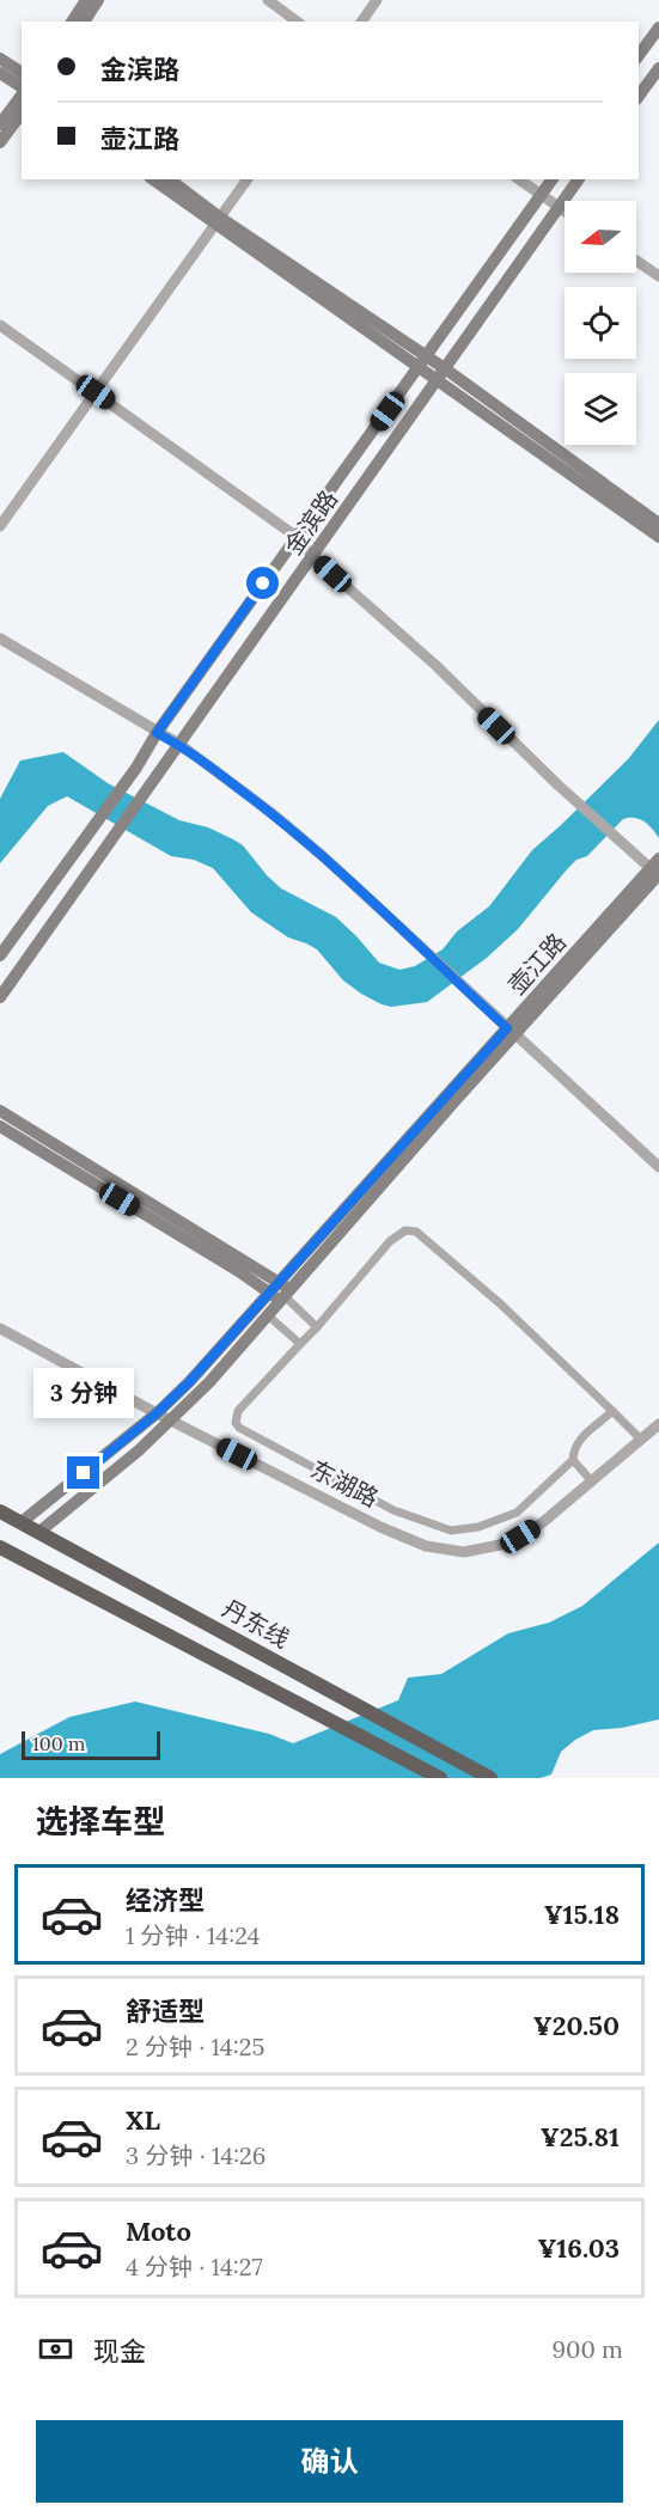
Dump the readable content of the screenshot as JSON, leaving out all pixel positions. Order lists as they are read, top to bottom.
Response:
{
  "streets": {
    "highway": ["丹东线"],
    "main road": ["金滨路", "壶江路"],
    "street": ["东湖路"]
  },
  "crossings": [
    ["壶江路", "东湖路"],
    ["壶江路", "丹东线"]
  ],
  "scale_bar": "100 m",
  "north": "left",
  "page": {
    "banner": ["金滨路", "壶江路"],
    "bubble": "3 分钟",
    "scale": "100 m",
    "heading": "选择车型",
    "list": [
      {
        "name": "经济型",
        "note": "1 分钟 · 14:24",
        "value": "¥15.18"
      },
      {
        "name": "舒适型",
        "note": "2 分钟 · 14:25",
        "value": "¥20.50"
      },
      {
        "name": "XL",
        "note": "3 分钟 · 14:26",
        "value": "¥25.81"
      },
      {
        "name": "Moto",
        "note": "4 分钟 · 14:27",
        "value": "¥16.03"
      }
    ],
    "pay": ["现金", "900 m"],
    "buttons": "确认"
  }
}
